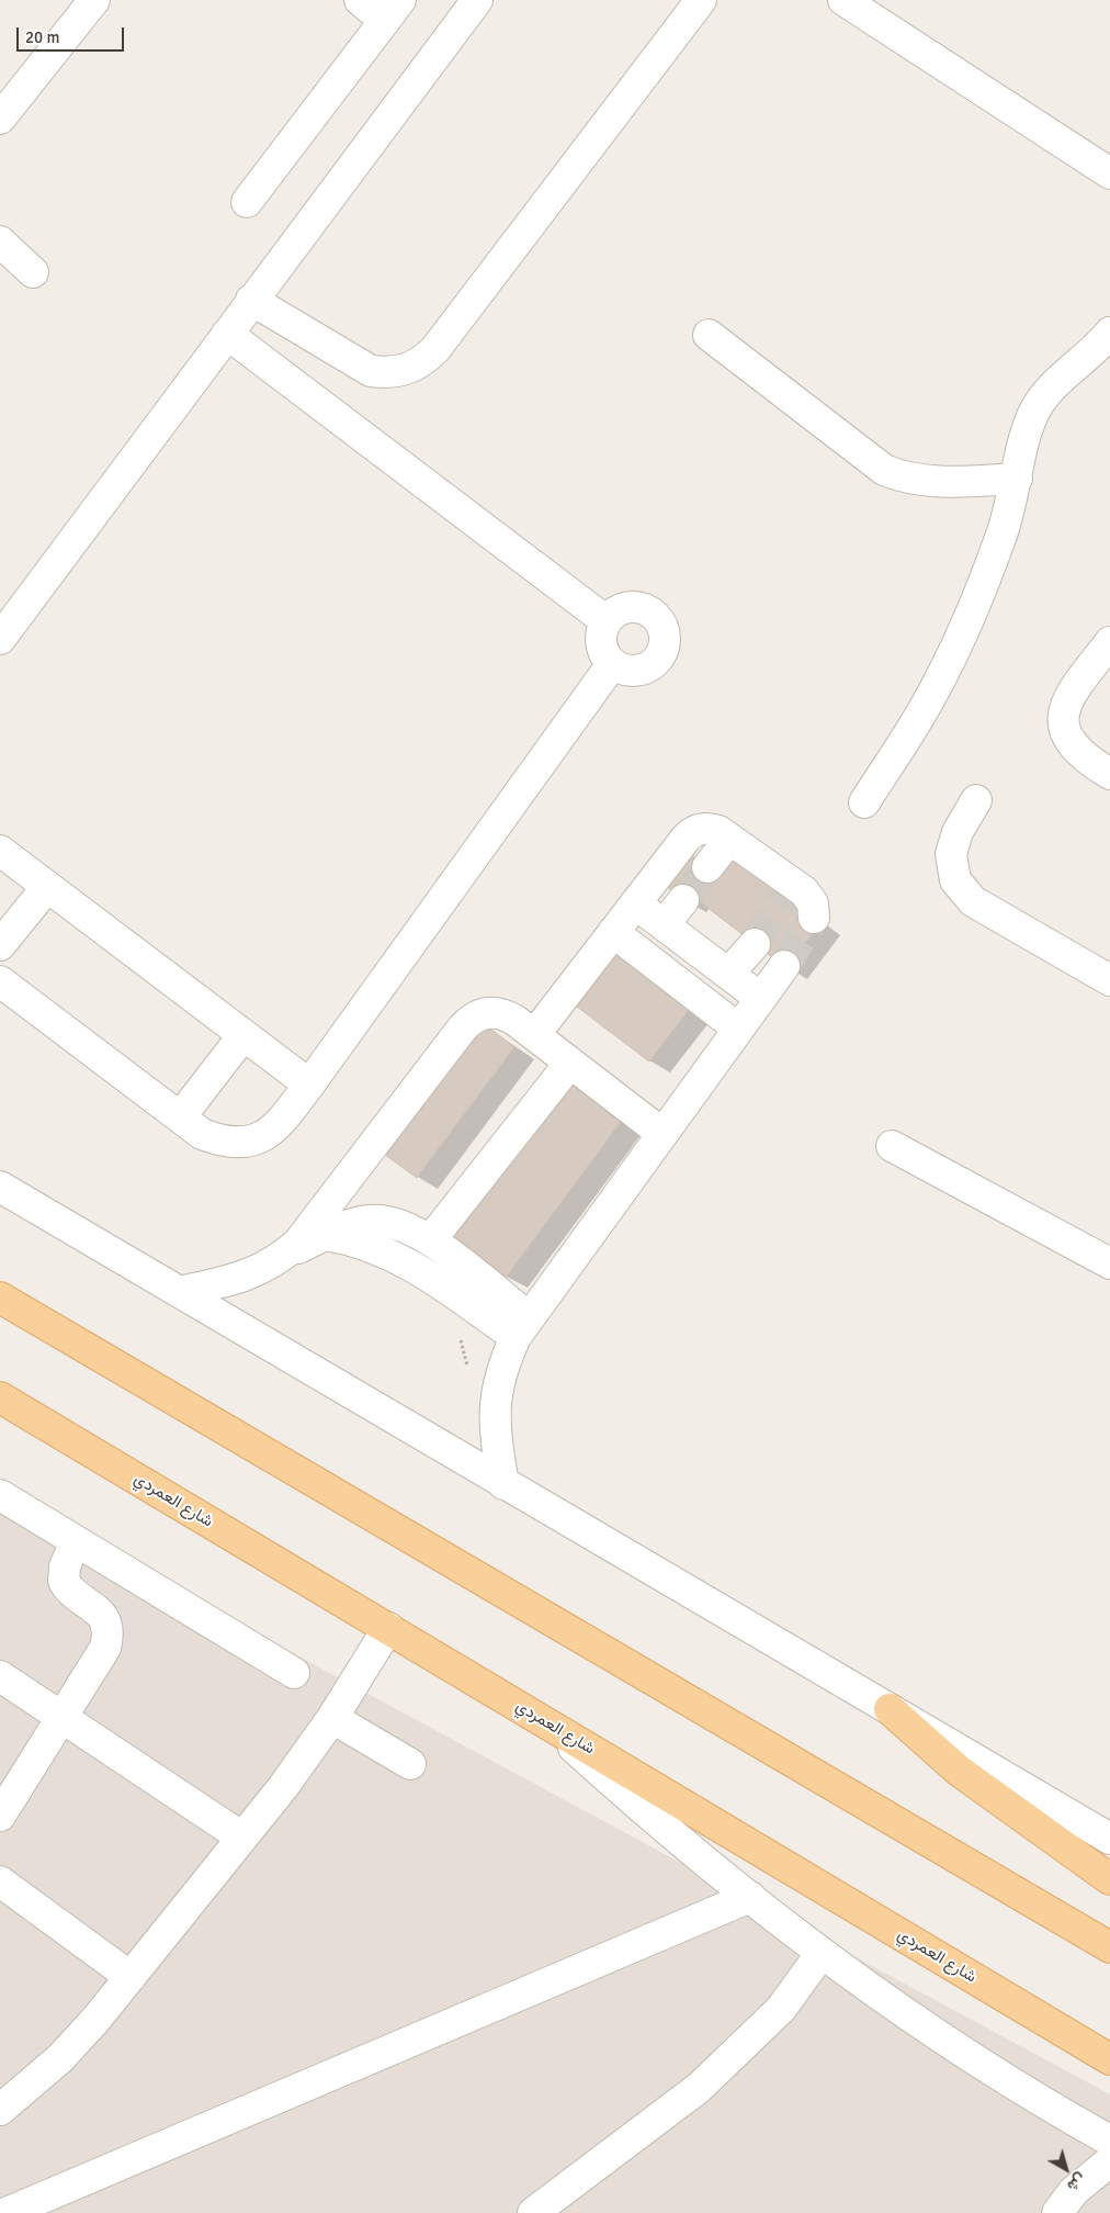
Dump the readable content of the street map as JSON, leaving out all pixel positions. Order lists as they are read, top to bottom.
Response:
{
  "streets": {
    "main road": ["شارع العمردي"]
  },
  "scale_bar": "20 m",
  "north": "bottom right"
}
